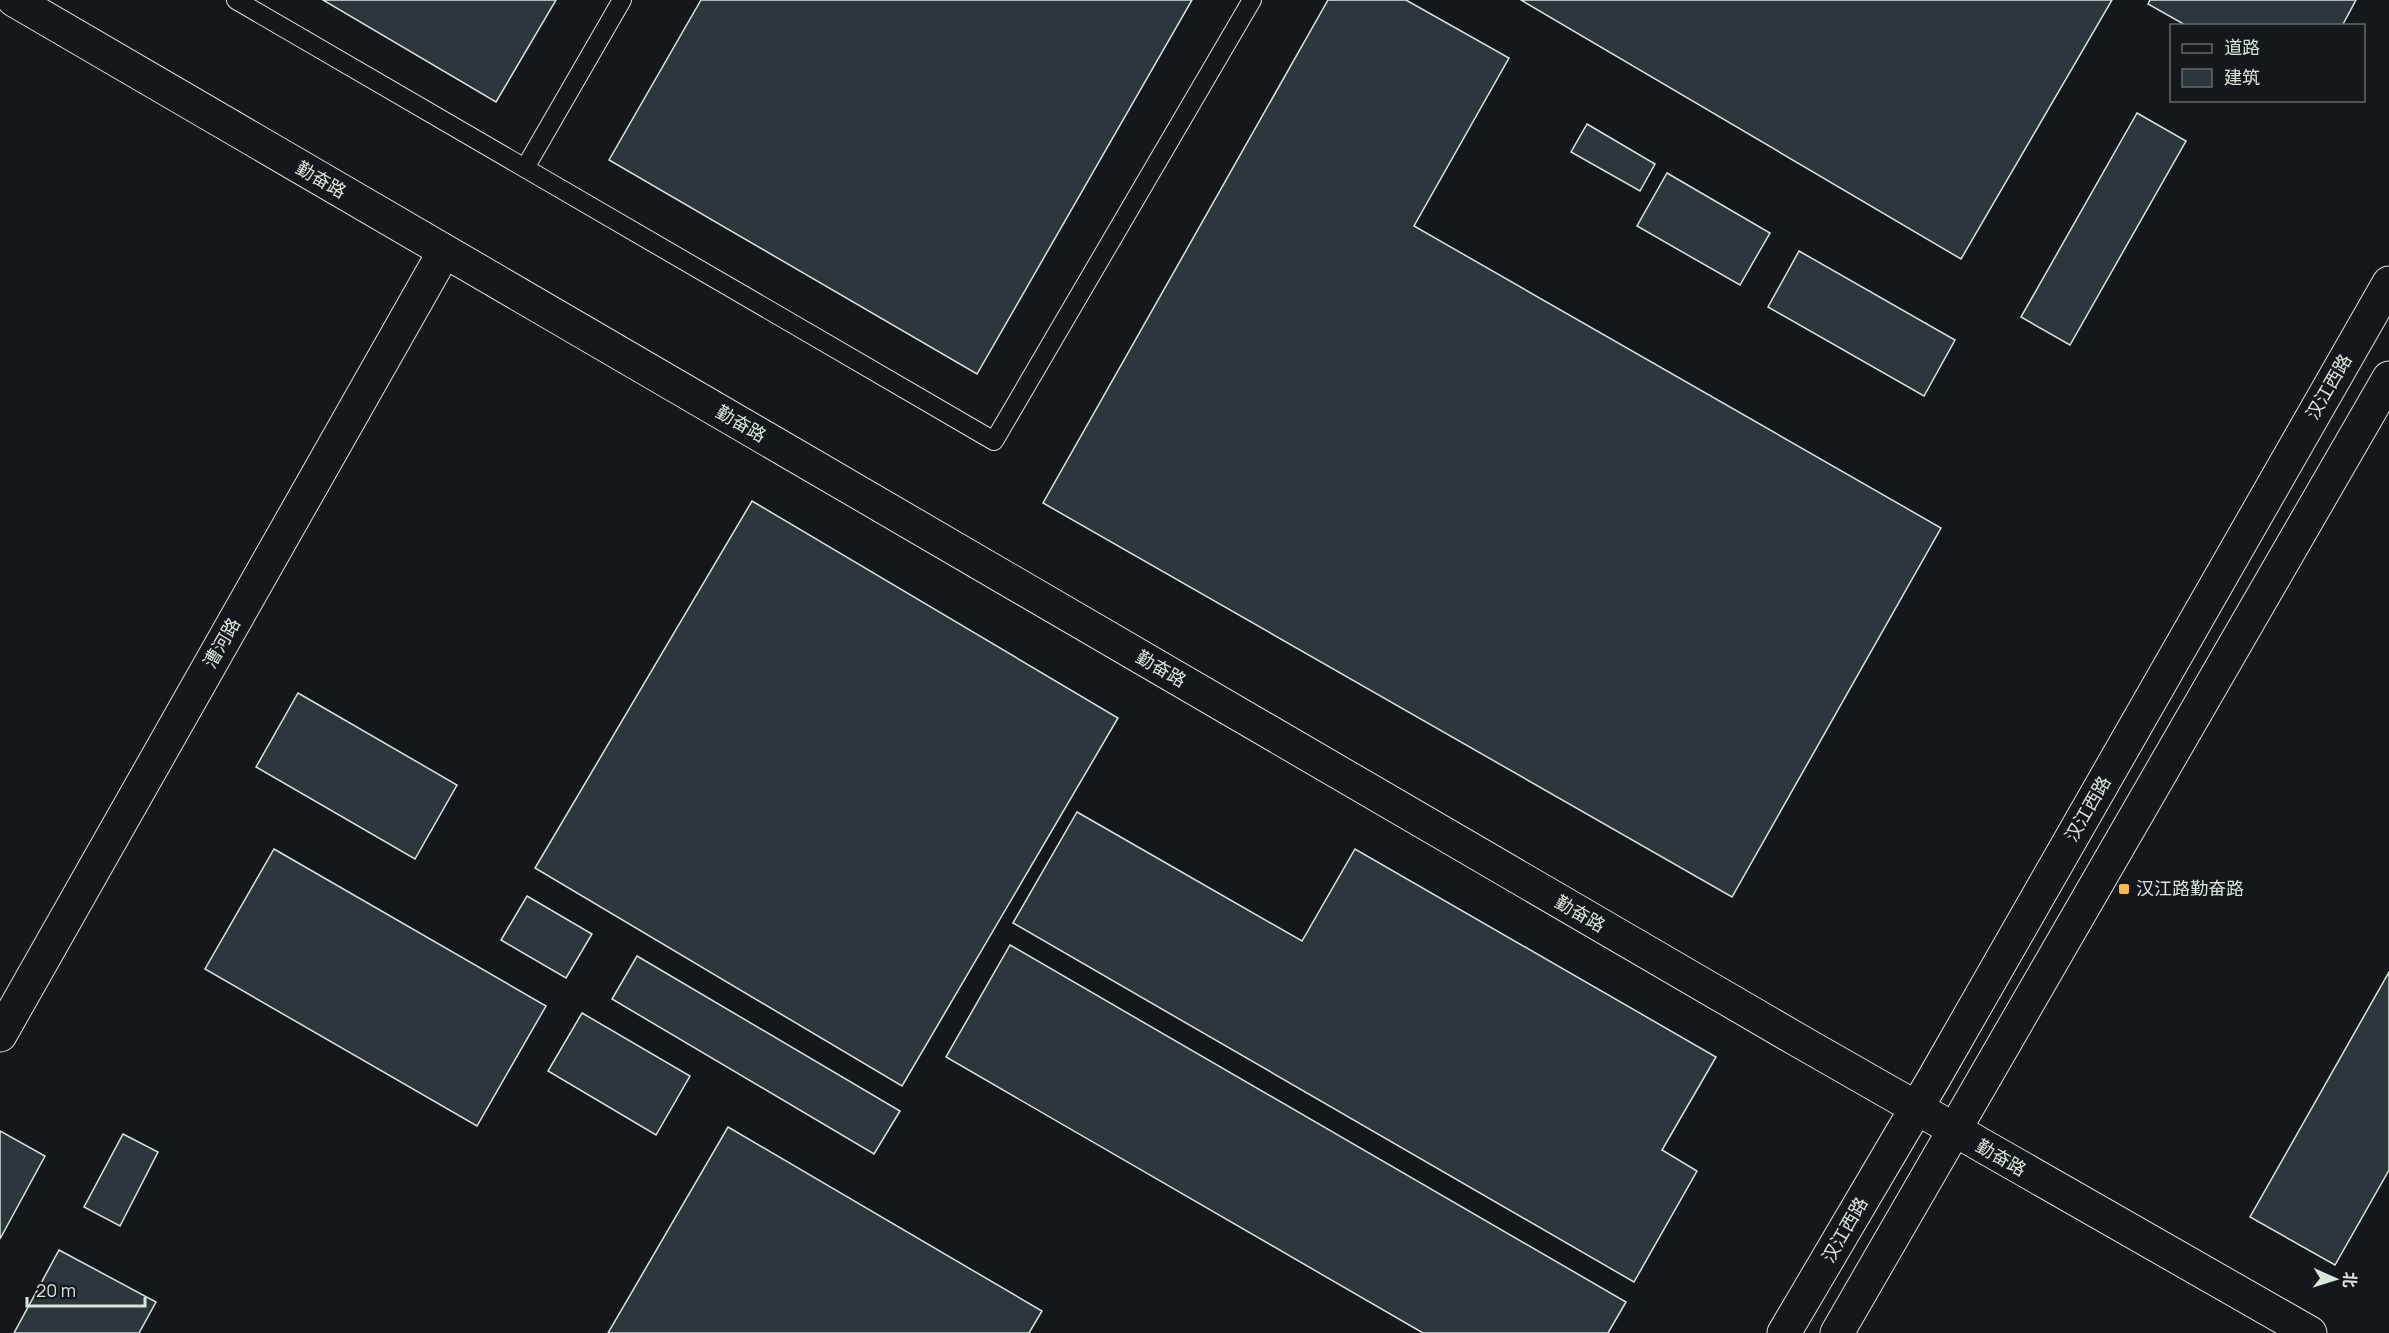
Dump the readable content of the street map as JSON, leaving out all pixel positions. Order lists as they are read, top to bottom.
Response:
{
  "streets": {
    "street": ["勤奋路", "汉江西路", "漕河路"]
  },
  "crossings": [
    ["勤奋路", "汉江西路"],
    ["勤奋路", "漕河路"]
  ],
  "places": {
    "transit": ["汉江路勤奋路"]
  },
  "legend": ["道路", "建筑"],
  "scale_bar": "20 m",
  "north": "right"
}
